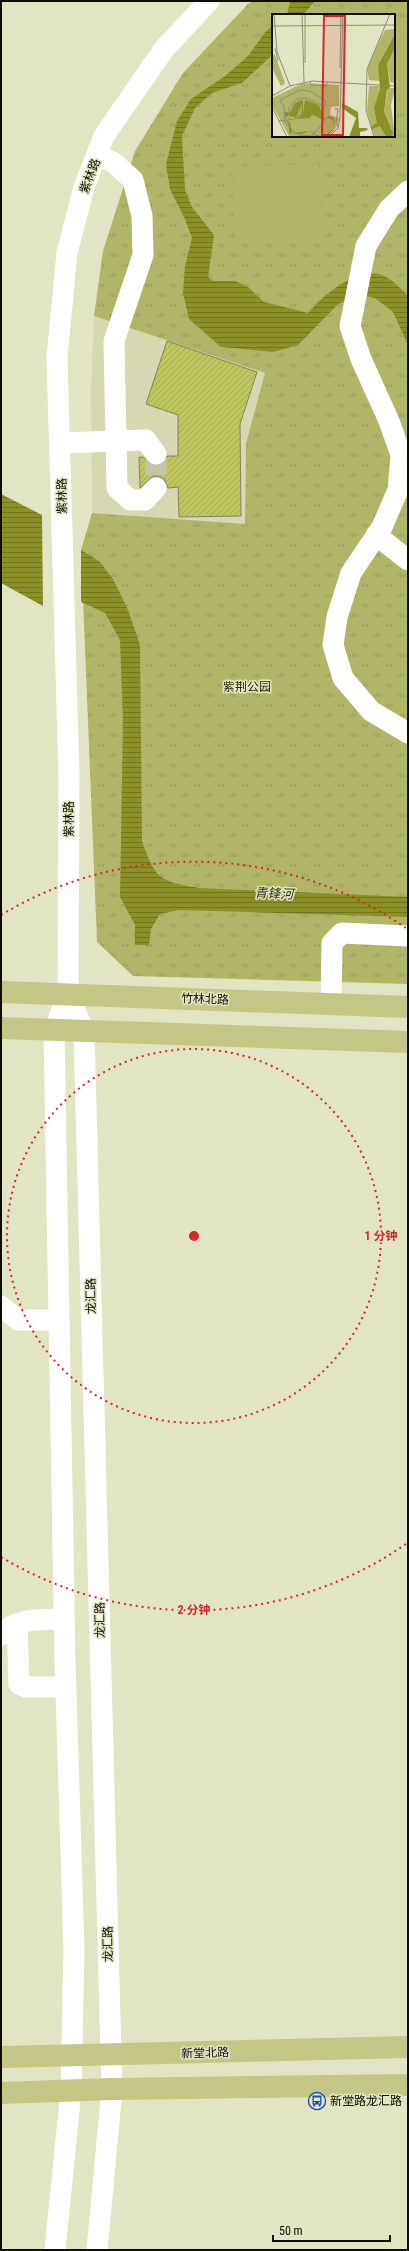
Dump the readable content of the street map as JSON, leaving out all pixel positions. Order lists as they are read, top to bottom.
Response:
{
  "streets": {
    "main road": ["竹林北路", "新堂北路"],
    "street": ["紫林路", "龙汇路"]
  },
  "crossings": [
    ["紫林路", "竹林北路"],
    ["紫林路", "龙汇路"],
    ["竹林北路", "龙汇路"],
    ["龙汇路", "新堂北路"]
  ],
  "water": ["青锋河"],
  "parks": ["紫荆公园"],
  "places": {
    "bus stop": ["新堂路龙汇路"]
  },
  "scale_bar": "50 m",
  "rings": ["1 分钟", "2 分钟"]
}
